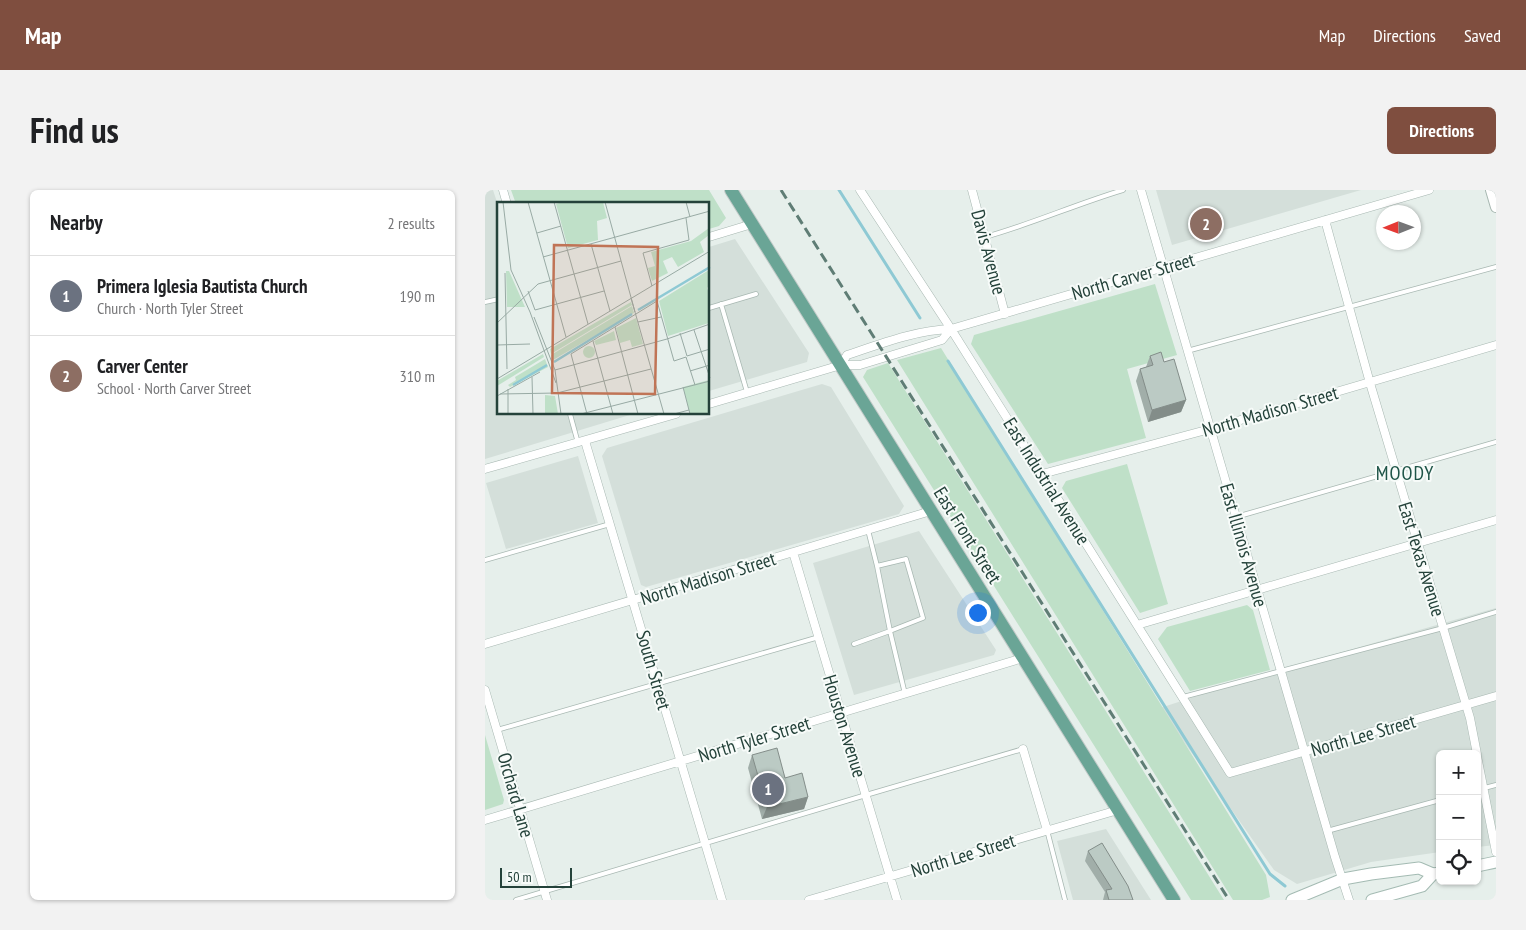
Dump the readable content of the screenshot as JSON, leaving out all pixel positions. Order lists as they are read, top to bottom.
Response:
{
  "streets": {
    "main road": ["East Front Street"],
    "street": [
      "Davis Avenue",
      "North Carver Street",
      "North Madison Street",
      "East Industrial Avenue",
      "East Illinois Avenue",
      "East Texas Avenue",
      "South Street",
      "Houston Avenue",
      "North Lee Street",
      "North Tyler Street",
      "Orchard Lane"
    ]
  },
  "crossings": [
    ["Davis Avenue", "North Carver Street"],
    ["North Carver Street", "East Industrial Avenue"],
    ["North Carver Street", "East Front Street"],
    ["North Carver Street", "East Illinois Avenue"],
    ["North Carver Street", "East Texas Avenue"],
    ["North Madison Street", "East Industrial Avenue"],
    ["North Madison Street", "East Front Street"],
    ["North Madison Street", "East Illinois Avenue"],
    ["North Madison Street", "East Texas Avenue"],
    ["North Madison Street", "South Street"],
    ["North Madison Street", "Houston Avenue"],
    ["East Industrial Avenue", "North Lee Street"],
    ["East Front Street", "North Lee Street"],
    ["East Front Street", "North Tyler Street"],
    ["East Illinois Avenue", "North Lee Street"],
    ["East Texas Avenue", "North Lee Street"],
    ["South Street", "North Tyler Street"],
    ["Houston Avenue", "North Lee Street"],
    ["Houston Avenue", "North Tyler Street"],
    ["North Tyler Street", "Orchard Lane"]
  ],
  "districts": ["MOODY"],
  "scale_bar": "50 m",
  "north": "left",
  "page": {
    "header": "Map",
    "nav": ["Map", "Directions", "Saved"],
    "title": "Find us",
    "buttons": "Directions",
    "heading": ["Nearby", "2 results"],
    "pins": ["2", "1"],
    "list": [
      {
        "mark": "1",
        "name": "Primera Iglesia Bautista Church",
        "note": "Church · North Tyler Street",
        "value": "190 m"
      },
      {
        "mark": "2",
        "name": "Carver Center",
        "note": "School · North Carver Street",
        "value": "310 m"
      }
    ],
    "map_buttons": ["+", "−"],
    "scale": "50 m"
  }
}
